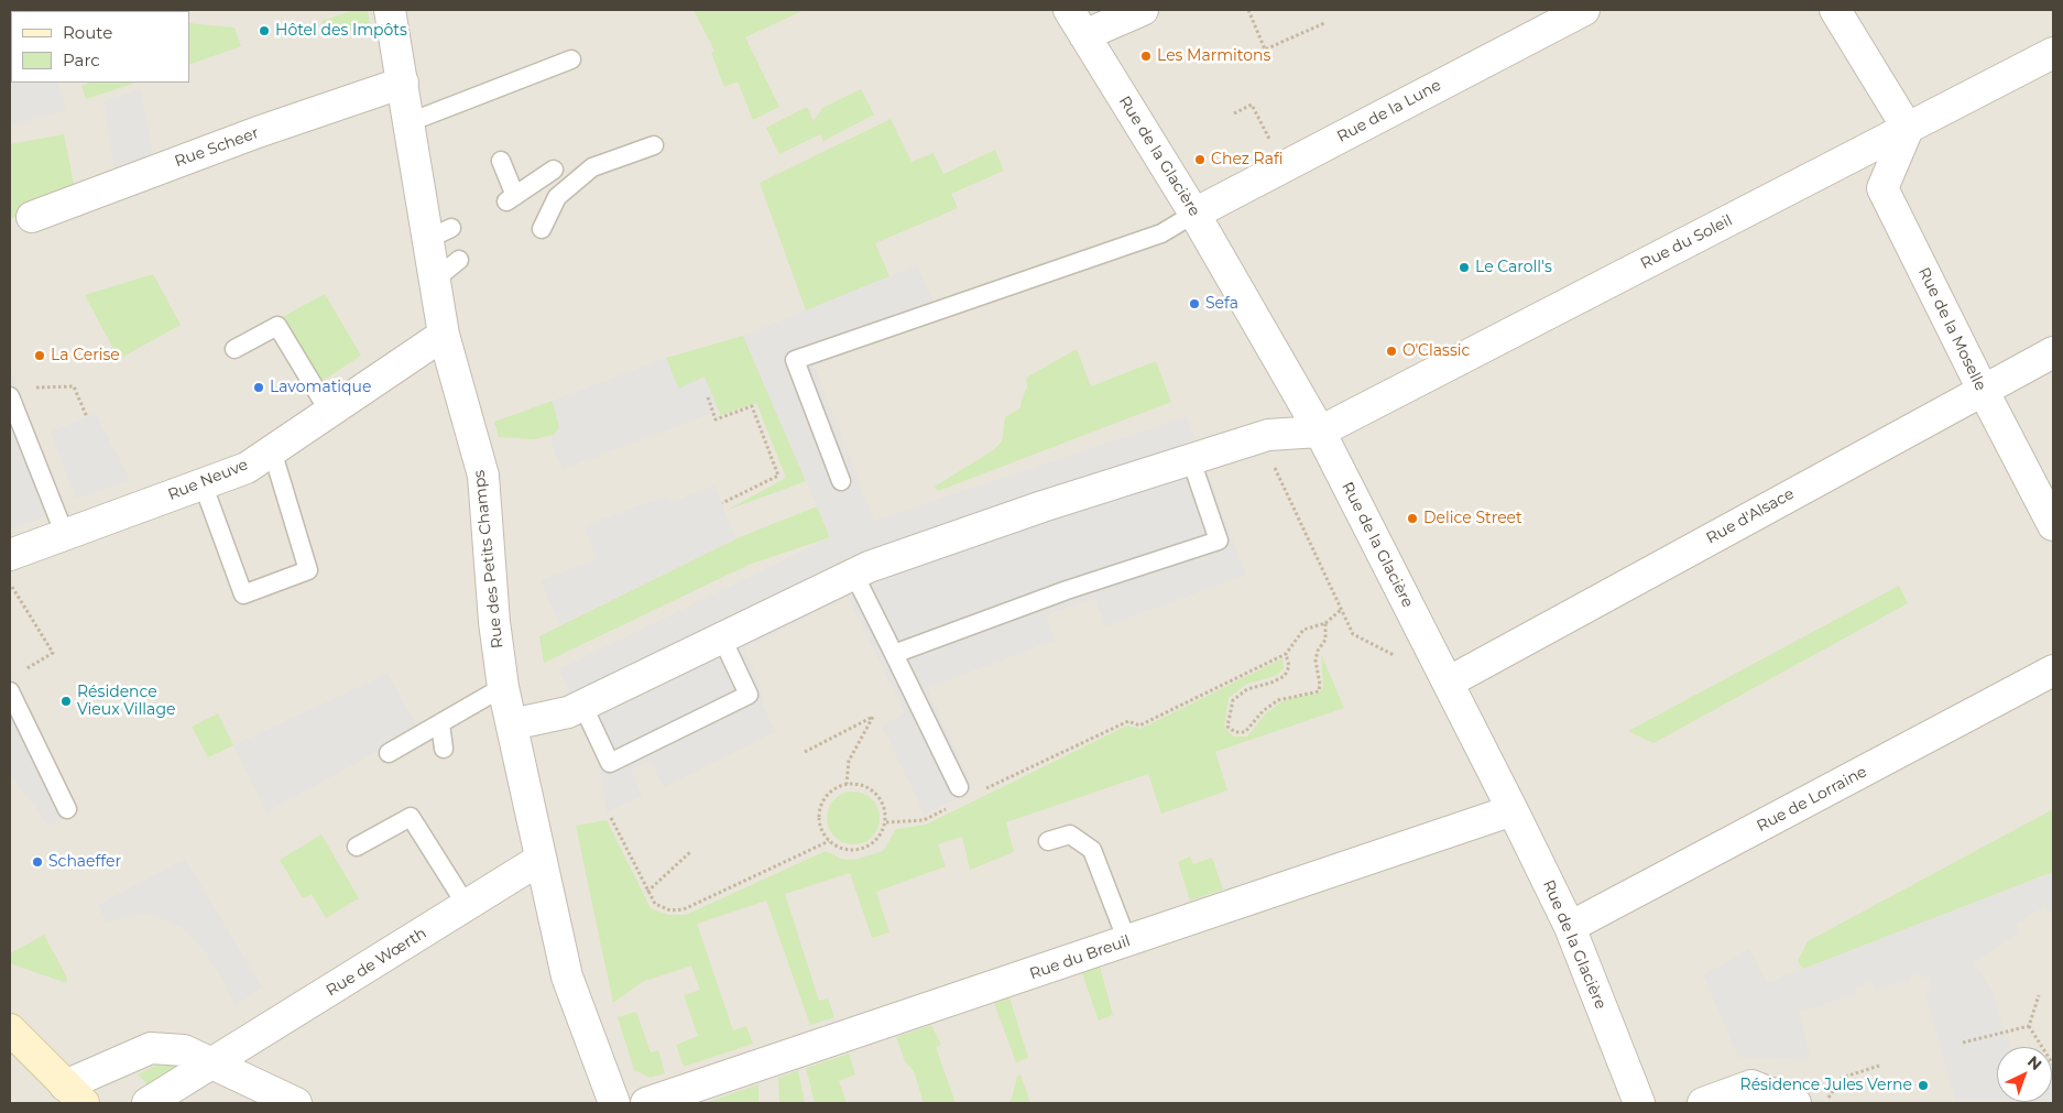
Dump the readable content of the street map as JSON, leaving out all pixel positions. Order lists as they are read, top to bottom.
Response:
{
  "streets": {
    "street": [
      "Rue de la Lune",
      "Rue Scheer",
      "Rue de la Glacière",
      "Rue du Soleil",
      "Rue de la Moselle",
      "Rue Neuve",
      "Rue d'Alsace",
      "Rue des Petits Champs",
      "Rue de Lorraine",
      "Rue du Breuil",
      "Rue de Wœrth"
    ]
  },
  "crossings": [
    ["Rue de la Lune", "Rue de la Glacière"],
    ["Rue Scheer", "Rue des Petits Champs"],
    ["Rue de la Glacière", "Rue du Soleil"],
    ["Rue de la Glacière", "Rue d'Alsace"],
    ["Rue de la Glacière", "Rue de Lorraine"],
    ["Rue de la Glacière", "Rue du Breuil"],
    ["Rue du Soleil", "Rue de la Moselle"],
    ["Rue de la Moselle", "Rue d'Alsace"],
    ["Rue Neuve", "Rue des Petits Champs"],
    ["Rue des Petits Champs", "Rue de Wœrth"]
  ],
  "places": [
    "Hôtel des Impôts",
    "Les Marmitons",
    "Chez Rafi",
    "Le Caroll's",
    "Sefa",
    "O'Classic",
    "La Cerise",
    "Lavomatique",
    "Delice Street",
    "Résidence Vieux Village",
    "Schaeffer",
    "Résidence Jules Verne"
  ],
  "legend": ["Route", "Parc"],
  "north": "top right"
}
